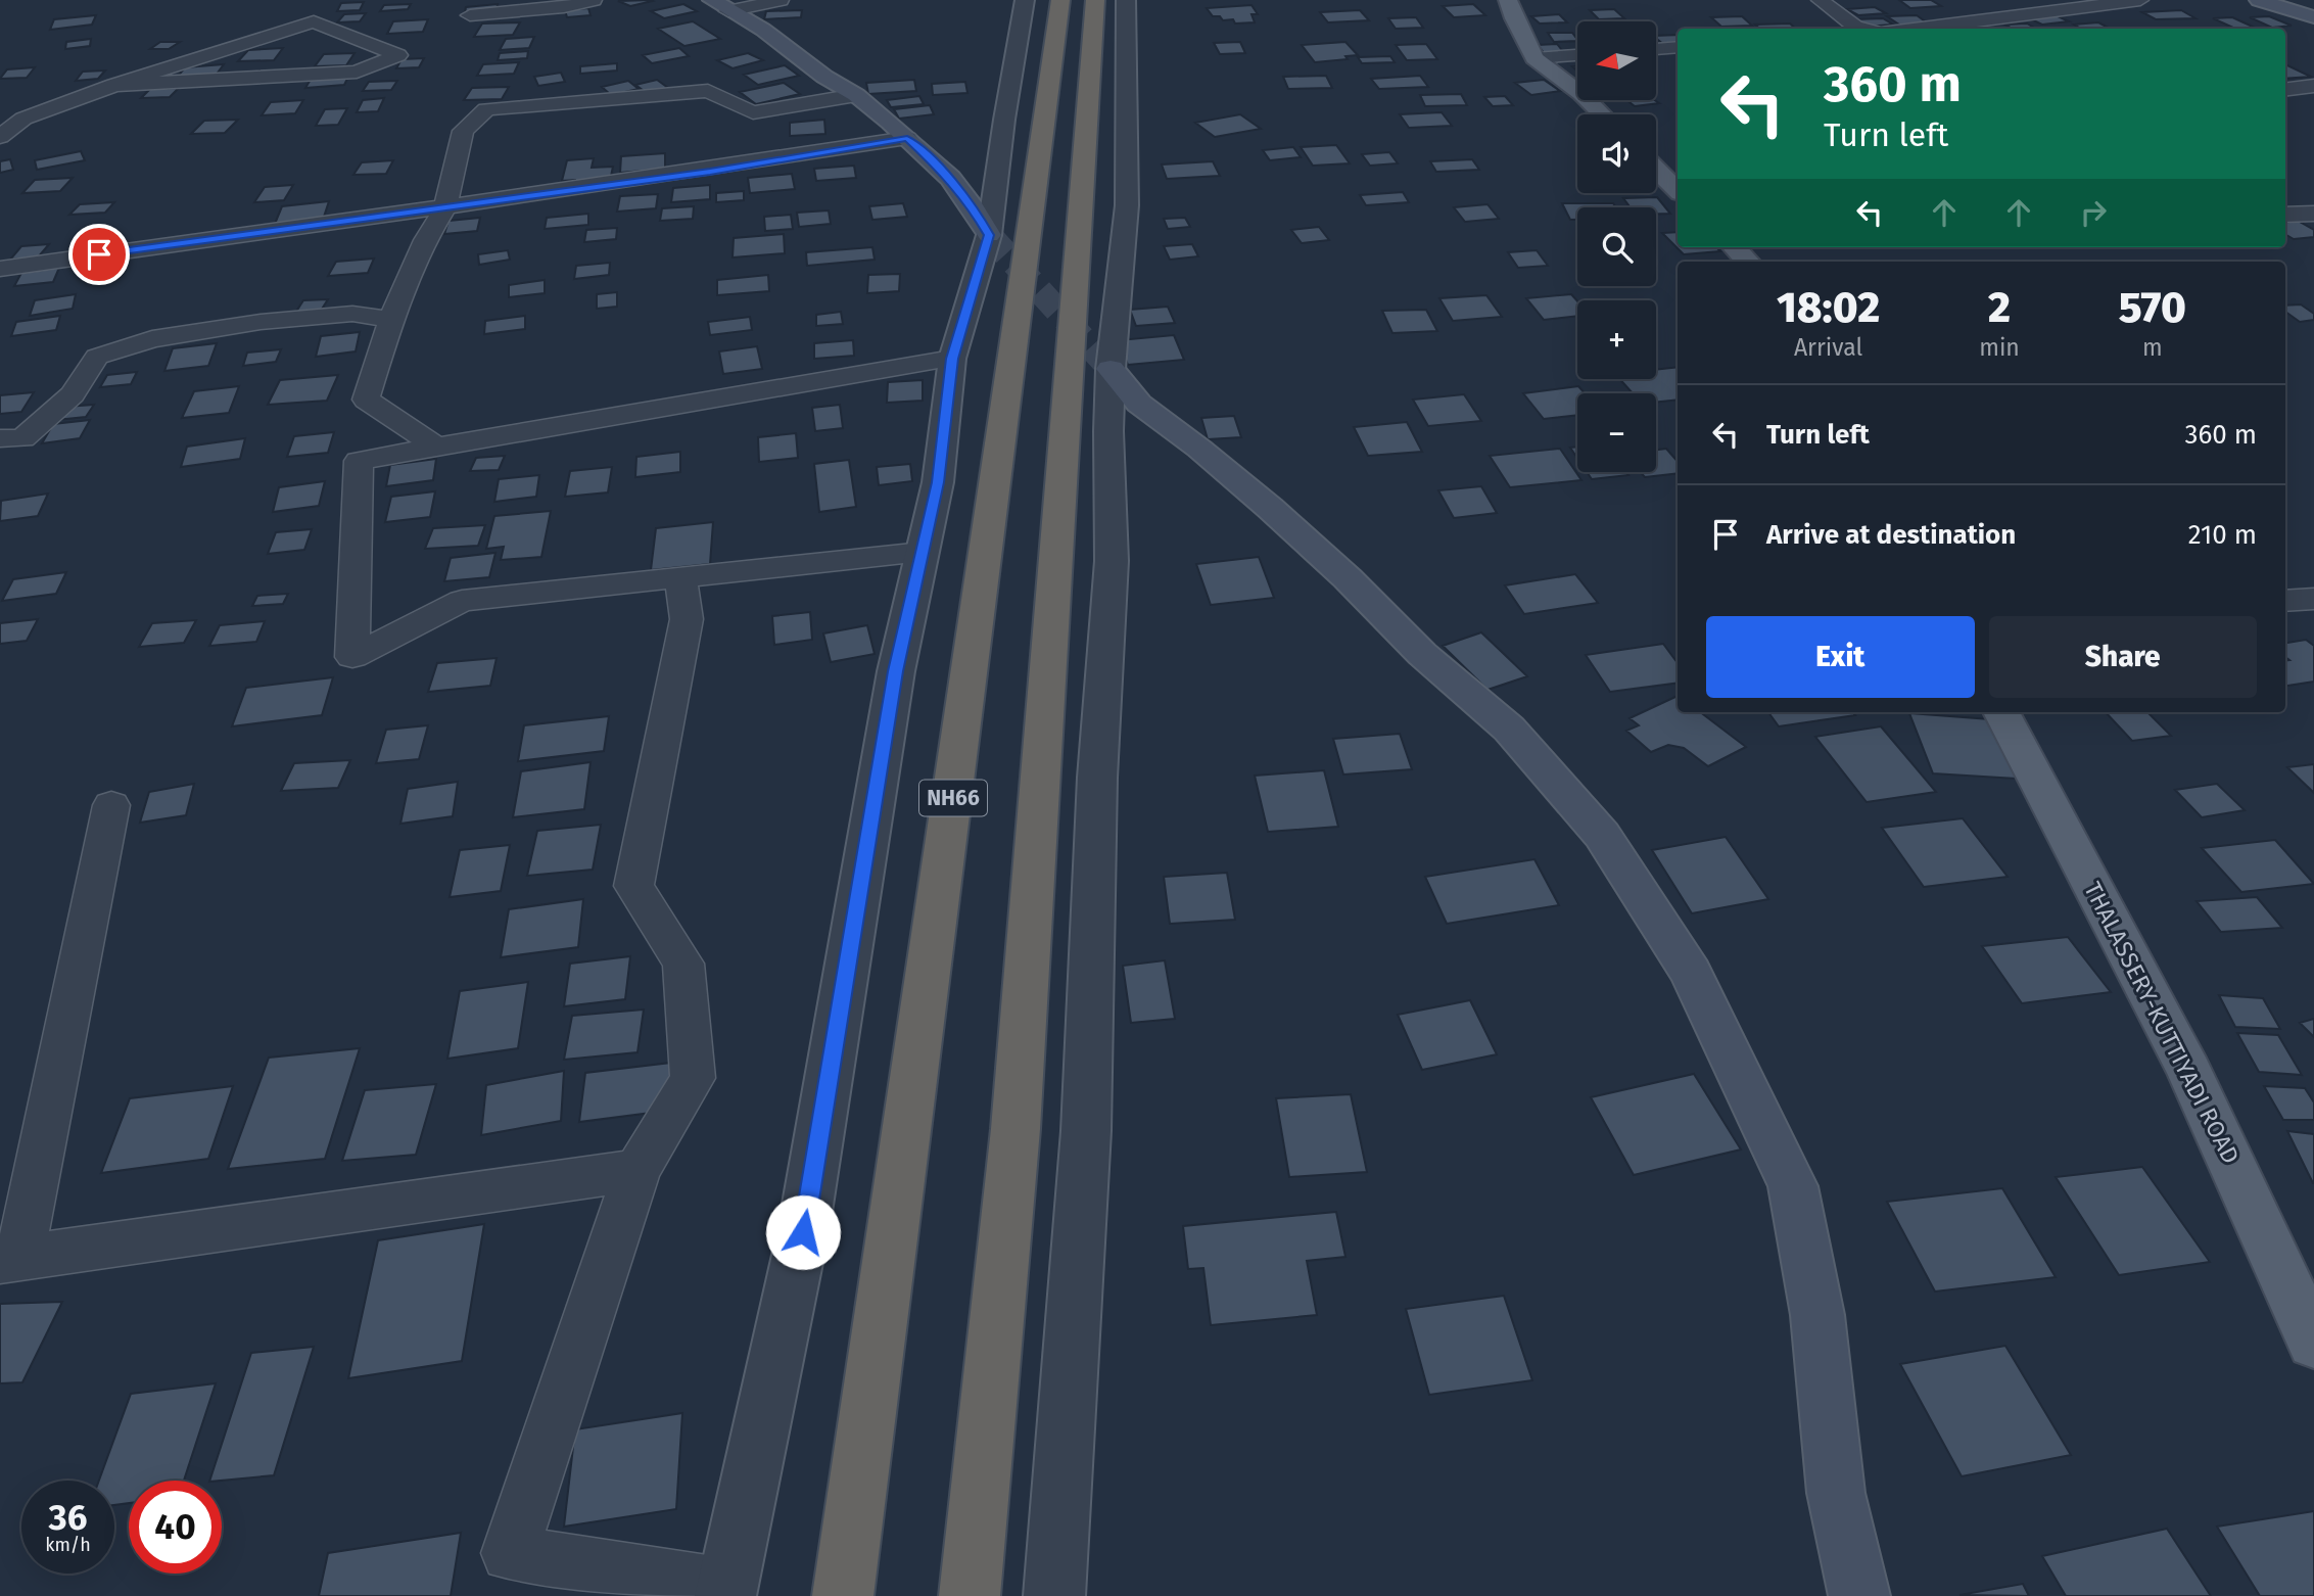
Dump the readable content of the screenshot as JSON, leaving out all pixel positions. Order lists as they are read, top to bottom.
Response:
{
  "streets": {
    "highway": ["NH66"],
    "main road": ["THALASSERY-KUTTIYADI ROAD"]
  },
  "north": "left",
  "page": {
    "map_buttons": ["+", "−"],
    "turn": ["360 m", "Turn left"],
    "eta": [
      "18:02",
      "Arrival",
      "2",
      "min",
      "570",
      "m"
    ],
    "list": [
      {
        "name": "Turn left",
        "value": "360 m"
      },
      {
        "name": "Arrive at destination",
        "value": "210 m"
      }
    ],
    "buttons": ["Exit", "Share"],
    "speed": "36 km/h",
    "limit": "40"
  }
}
